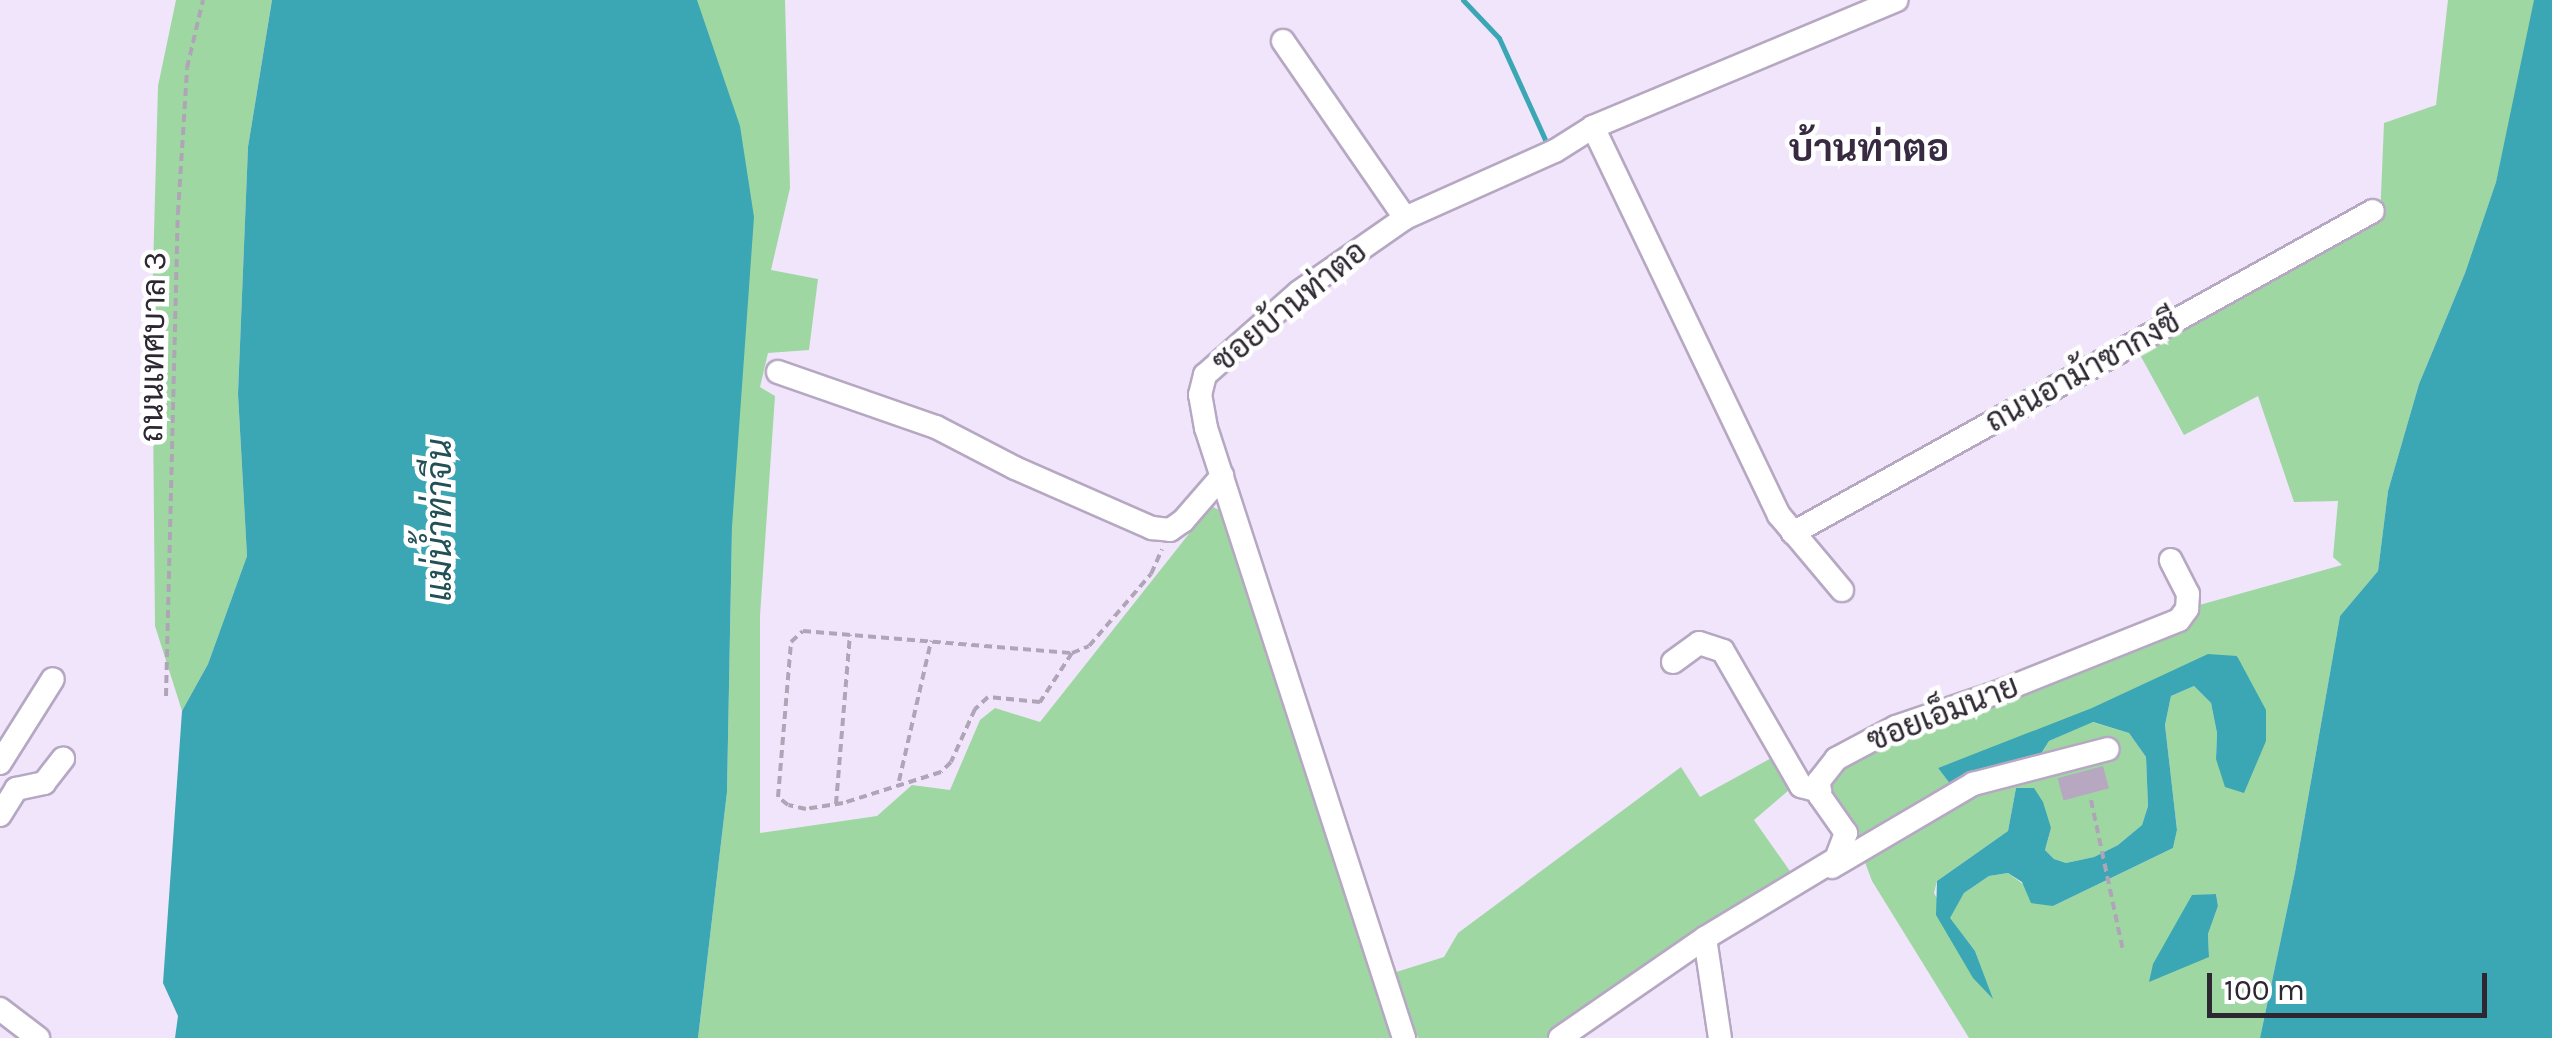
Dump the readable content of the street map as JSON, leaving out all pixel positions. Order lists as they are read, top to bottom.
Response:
{
  "streets": {
    "street": ["ซอยบ้านท่าตอ", "ถนนอาม้าซากงซี", "ซอยเอ็มนาย"],
    "path": ["ถนนเทศบาล 3"]
  },
  "districts": ["บ้านท่าตอ"],
  "water": ["แม่น้ำท่าจีน"],
  "scale_bar": "100 m"
}
